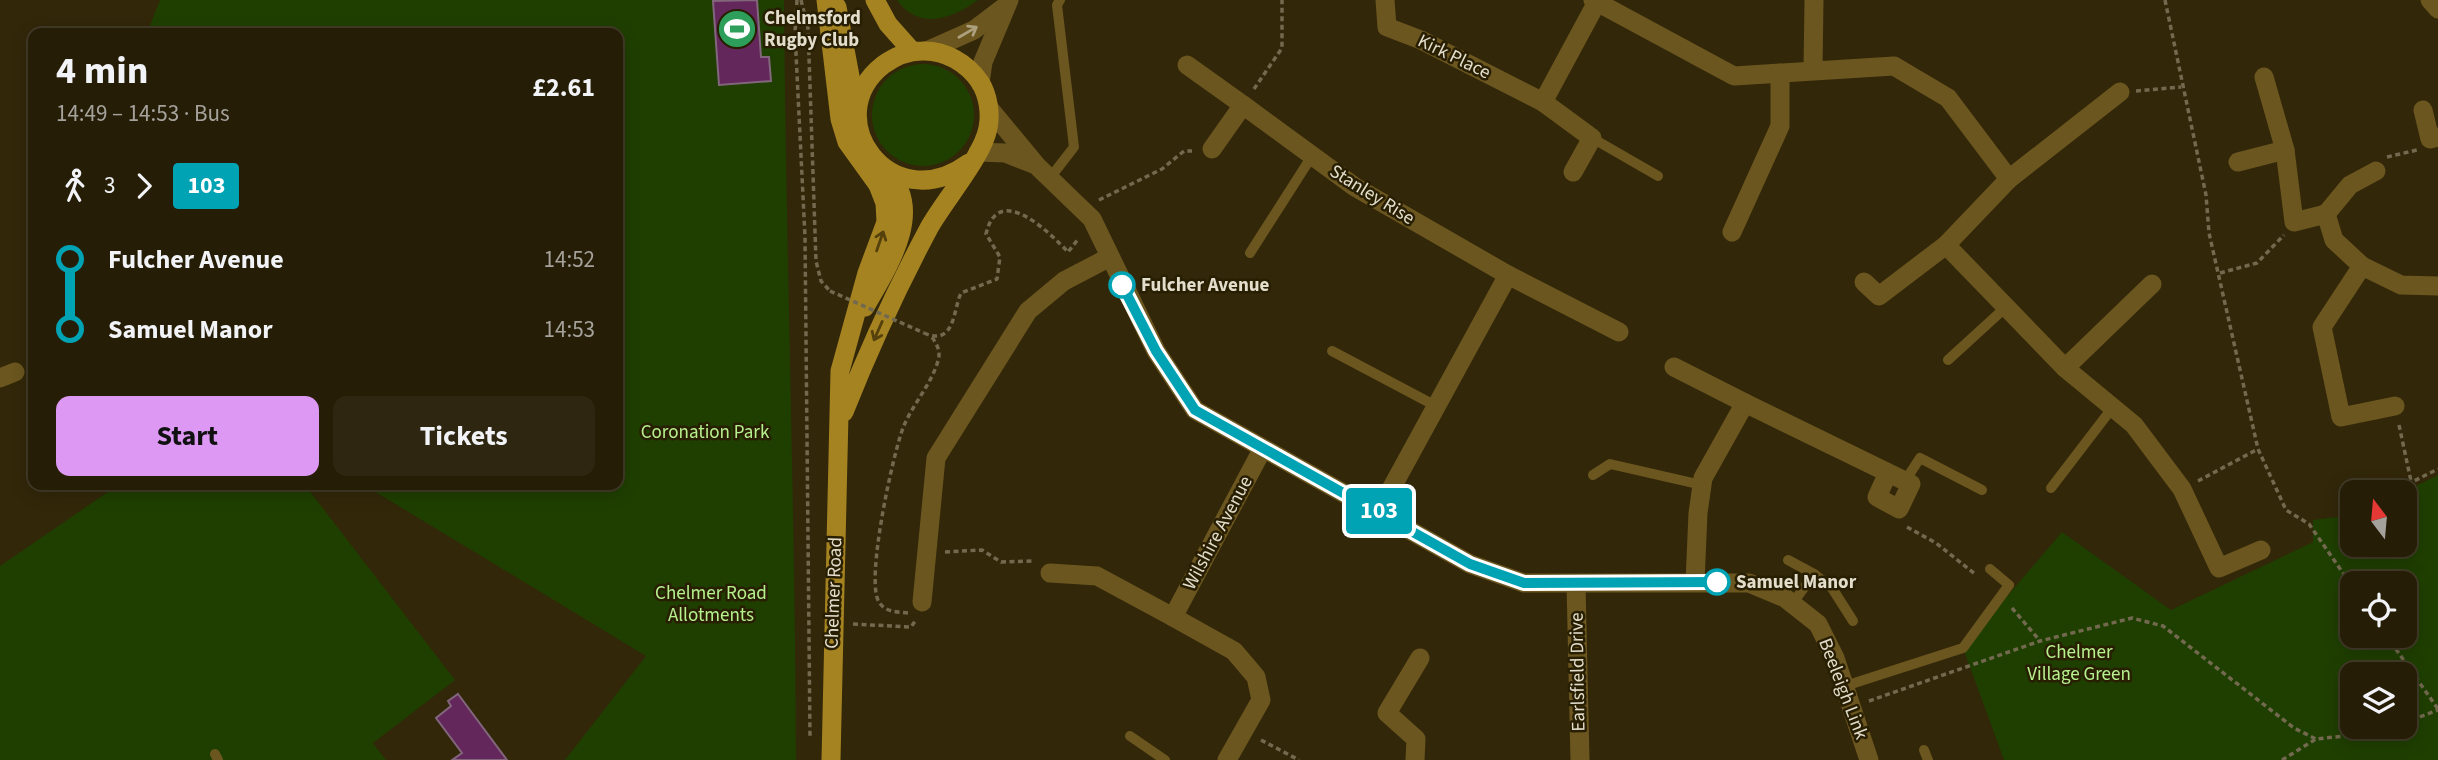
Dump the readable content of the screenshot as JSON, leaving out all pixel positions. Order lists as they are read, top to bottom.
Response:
{
  "streets": {
    "main road": ["Chelmer Road"],
    "street": [
      "Kirk Place",
      "Stanley Rise",
      "Wilshire Avenue",
      "Earlsfield Drive",
      "Beeleigh Link"
    ]
  },
  "crossings": [
    ["Wilshire Avenue", "Beeleigh Link"],
    ["Chelmer Road", "Beeleigh Link"],
    ["Earlsfield Drive", "Beeleigh Link"]
  ],
  "parks": ["Coronation Park", "Chelmer Road Allotments", "Chelmer Village Green"],
  "places": {
    "sports": ["Chelmsford Rugby Club"],
    "other": ["Fulcher Avenue", "Samuel Manor"]
  },
  "lines": ["bus line 103"],
  "north": "top",
  "page": {
    "on_map": "103",
    "heading": ["4 min", "14:49 – 14:53 · Bus", "£2.61"],
    "legs": ["3", "103"],
    "list": [
      {
        "name": "Fulcher Avenue",
        "value": "14:52"
      },
      {
        "name": "Samuel Manor",
        "value": "14:53"
      }
    ],
    "buttons": ["Start", "Tickets"]
  }
}
